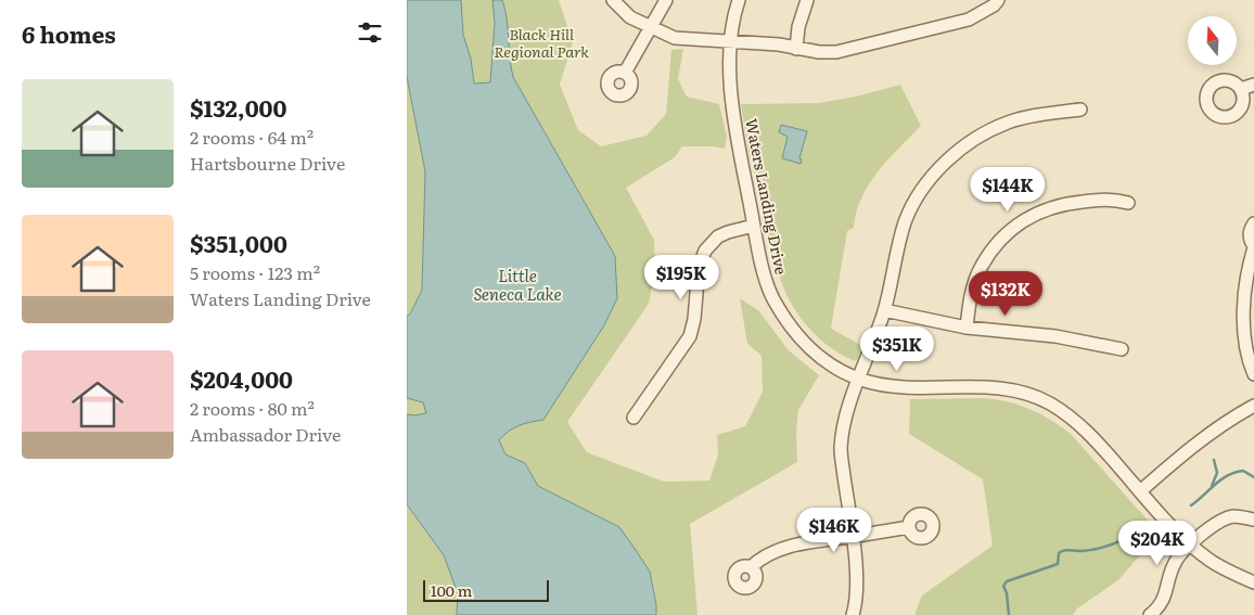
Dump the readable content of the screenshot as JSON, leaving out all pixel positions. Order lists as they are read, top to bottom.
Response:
{
  "streets": {
    "street": ["Waters Landing Drive"]
  },
  "water": ["Little Seneca Lake"],
  "parks": ["Black Hill Regional Park"],
  "scale_bar": "100 m",
  "north": "top",
  "page": {
    "heading": "6 homes",
    "list": [
      {
        "name": "$132,000",
        "note": "2 rooms · 64 m² · Hartsbourne Drive"
      },
      {
        "name": "$351,000",
        "note": "5 rooms · 123 m² · Waters Landing Drive"
      },
      {
        "name": "$204,000",
        "note": "2 rooms · 80 m² · Ambassador Drive"
      }
    ],
    "price": [
      "$144K",
      "$195K",
      "$132K",
      "$351K",
      "$146K",
      "$204K"
    ],
    "scale": "100 m"
  }
}
